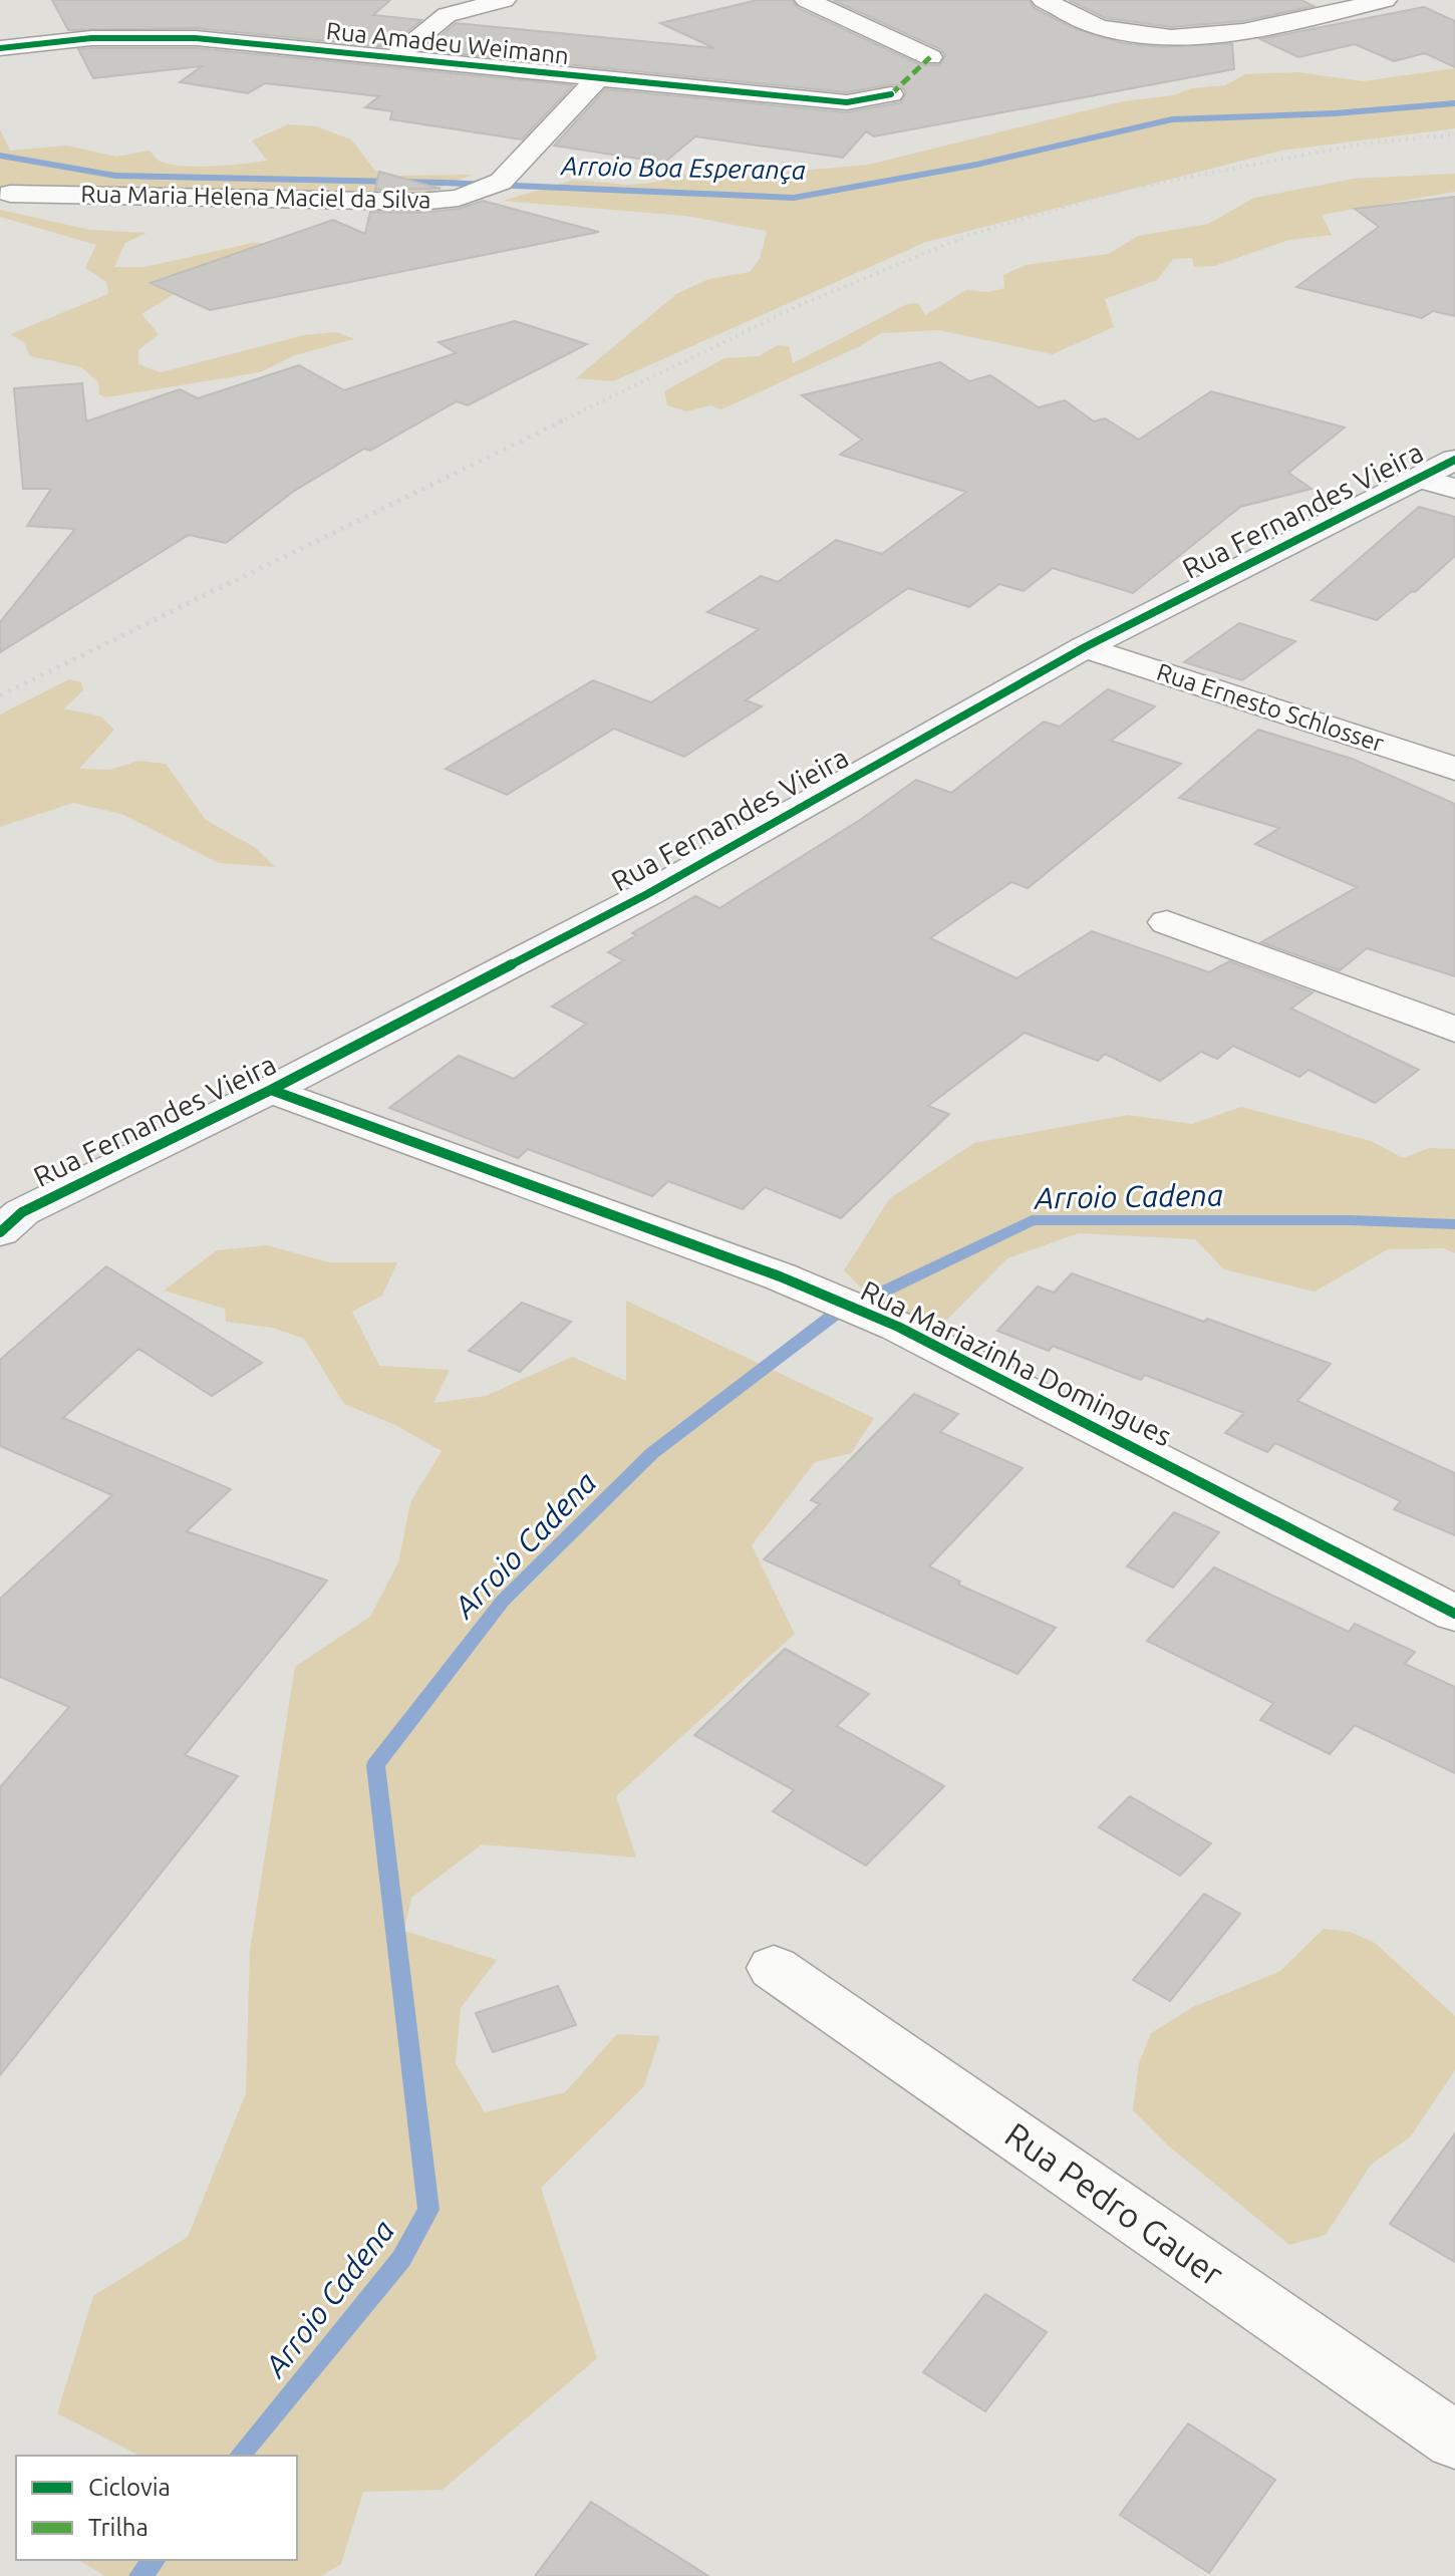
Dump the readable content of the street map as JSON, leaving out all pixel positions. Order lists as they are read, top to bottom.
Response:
{
  "streets": {
    "street": [
      "Rua Amadeu Weimann",
      "Rua Maria Helena Maciel da Silva",
      "Rua Fernandes Vieira",
      "Rua Ernesto Schlosser",
      "Rua Mariazinha Domingues",
      "Rua Pedro Gauer"
    ]
  },
  "crossings": [
    ["Rua Amadeu Weimann", "Rua Maria Helena Maciel da Silva"],
    ["Rua Fernandes Vieira", "Rua Ernesto Schlosser"],
    ["Rua Fernandes Vieira", "Rua Mariazinha Domingues"]
  ],
  "water": ["Arroio Boa Esperança", "Arroio Cadena"],
  "legend": ["Ciclovia", "Trilha"]
}
